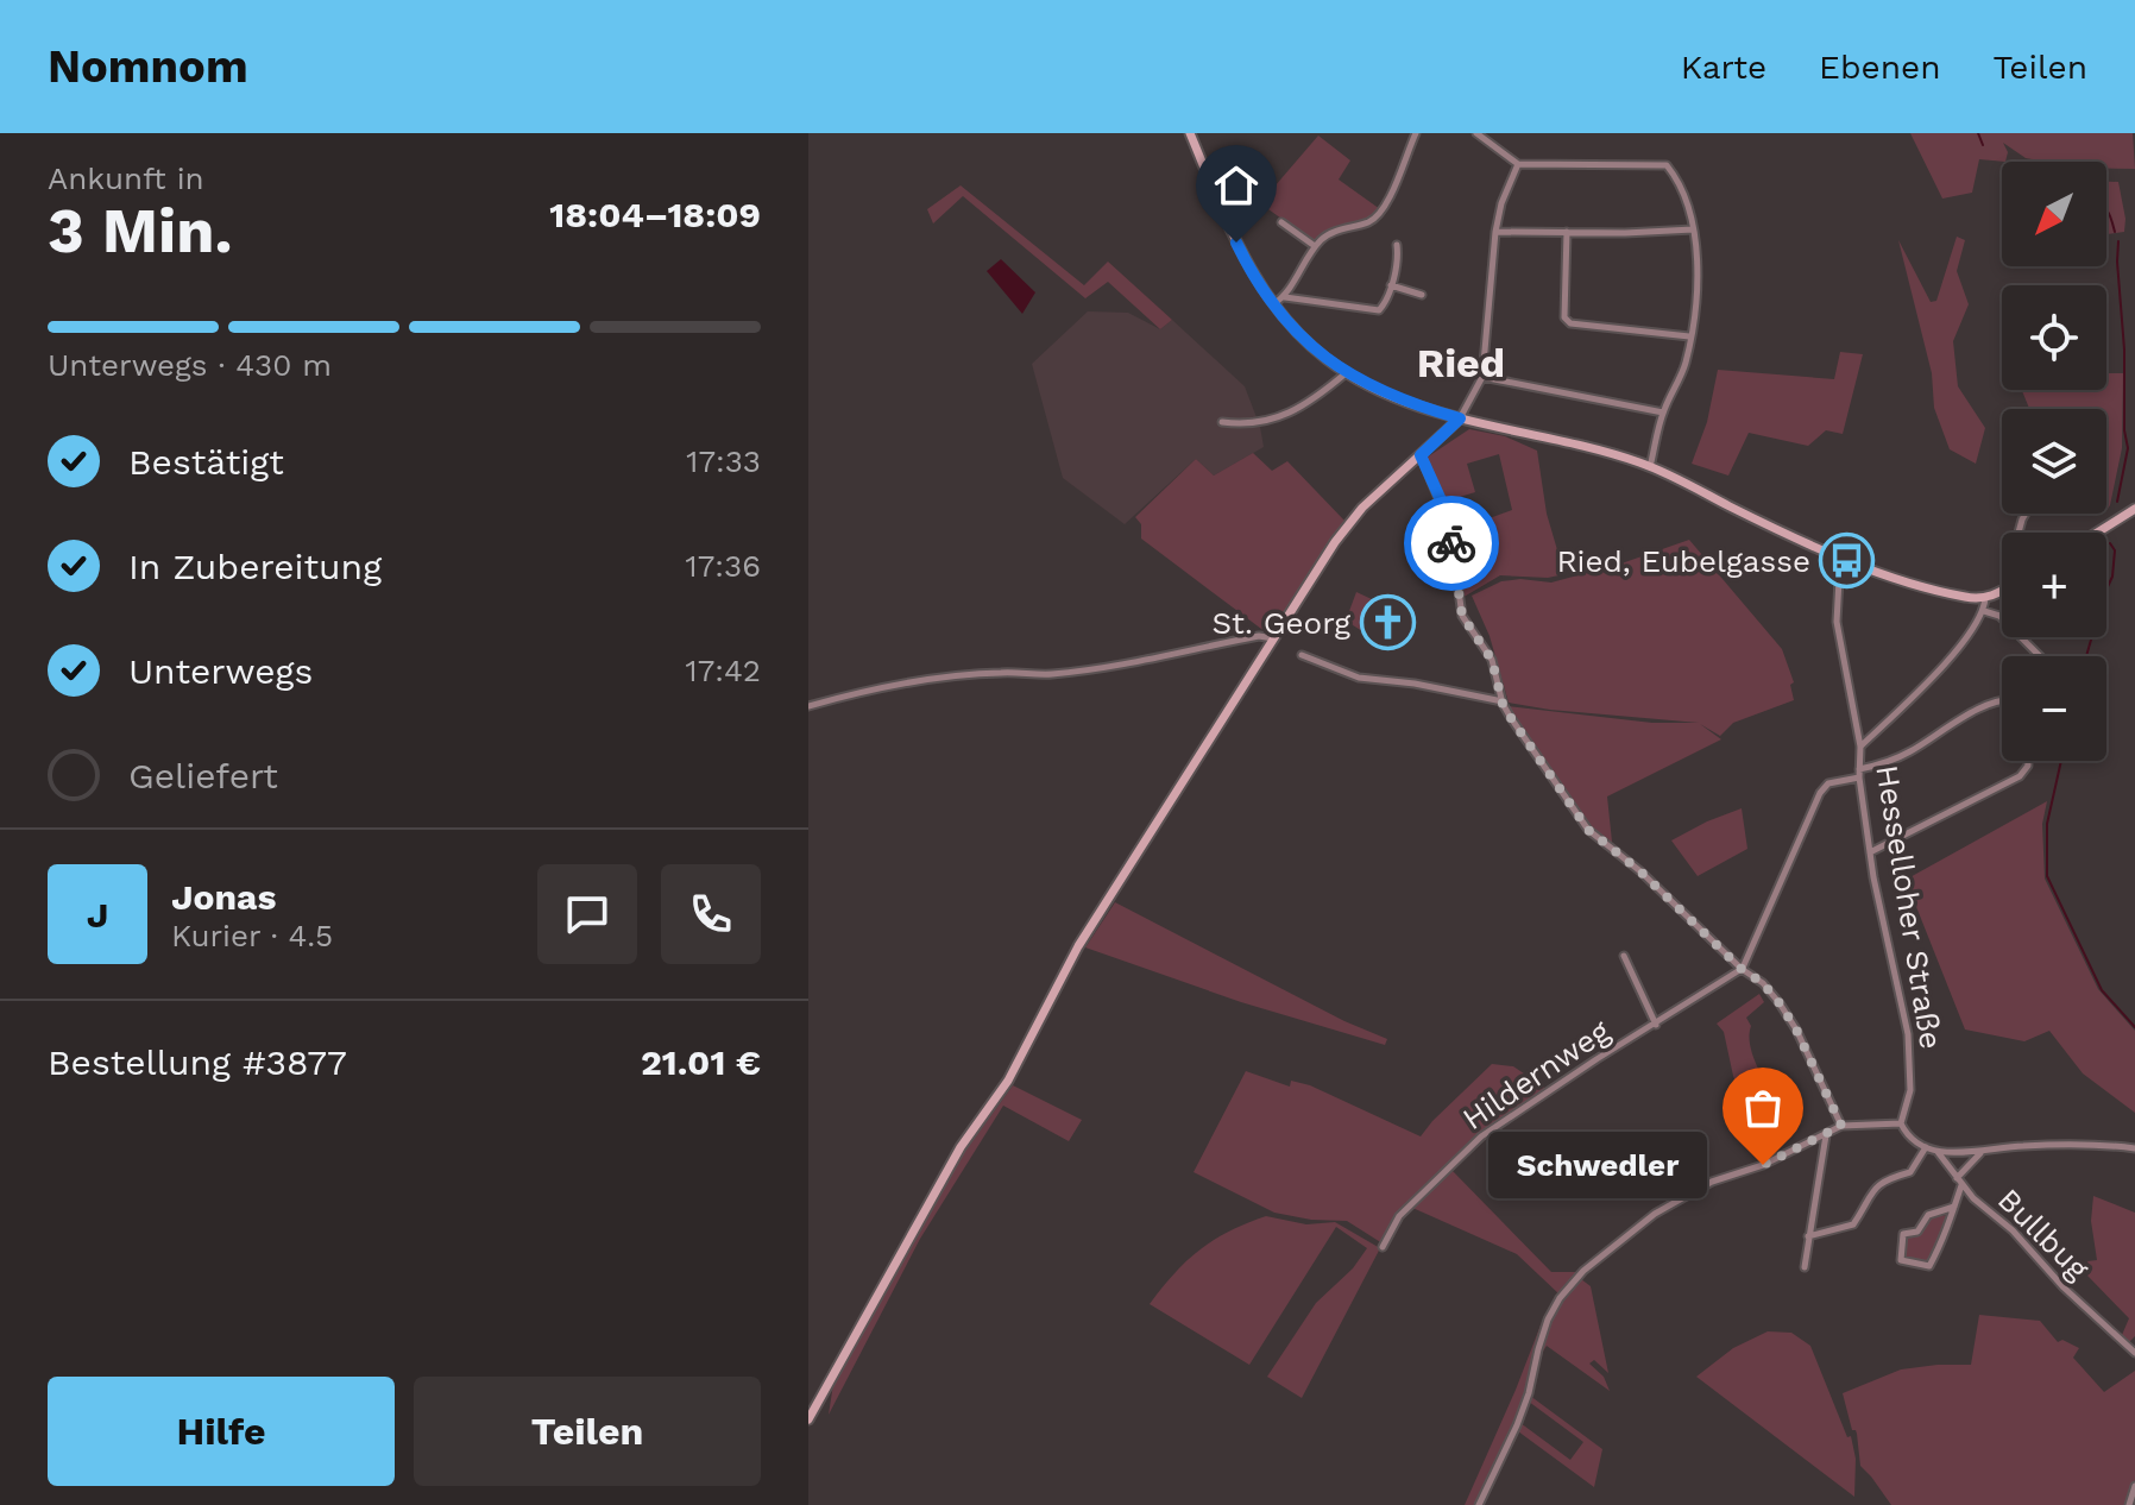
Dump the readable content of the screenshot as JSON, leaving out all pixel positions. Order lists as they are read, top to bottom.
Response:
{
  "streets": {
    "street": ["Hesselloher Straße", "Hildernweg", "Bullbug"]
  },
  "districts": ["Ried"],
  "places": {
    "bus stop": ["Ried, Eubelgasse"],
    "church": ["St. Georg"],
    "other": ["Schwedler"]
  },
  "north": "bottom left",
  "page": {
    "header": "Nomnom",
    "nav": ["Karte", "Ebenen", "Teilen"],
    "heading": ["3 Min.", "Ankunft in", "18:04–18:09"],
    "panel": [
      "Jonas",
      "Kurier · 4.5",
      "Bestellung #3877",
      "21.01 €"
    ],
    "map_buttons": ["+", "−"],
    "bar": "Unterwegs · 430 m",
    "list": [
      ["Bestätigt", "17:33"],
      ["In Zubereitung", "17:36"],
      ["Unterwegs", "17:42"],
      "Geliefert"
    ],
    "round": "J",
    "bubble": "Schwedler",
    "buttons": ["Hilfe", "Teilen"]
  }
}
